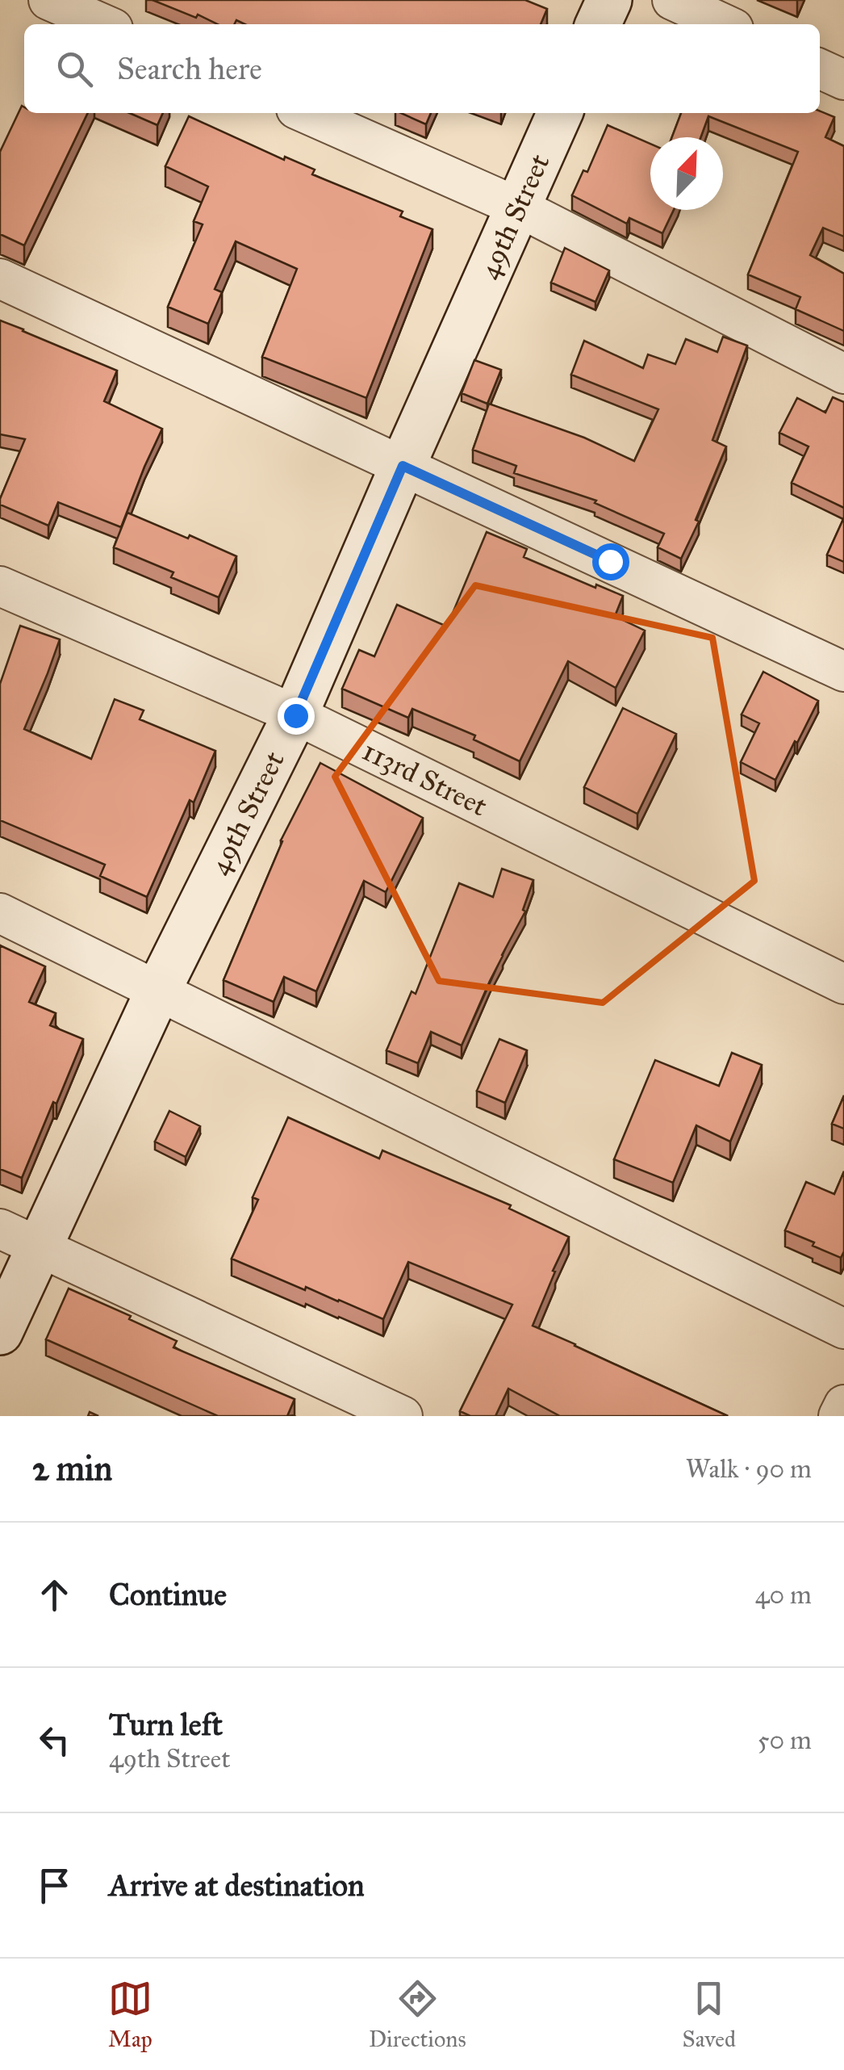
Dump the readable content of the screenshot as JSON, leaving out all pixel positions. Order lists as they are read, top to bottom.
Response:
{
  "streets": {
    "main road": ["49th Street"],
    "street": ["113rd Street"]
  },
  "crossings": [
    ["49th Street", "113rd Street"]
  ],
  "north": "top right",
  "page": {
    "search": "Search here",
    "heading": ["2 min", "Walk · 90 m"],
    "list": [
      ["Continue", "40 m"],
      ["Turn left", "49th Street", "50 m"],
      "Arrive at destination"
    ],
    "nav": ["Map", "Directions", "Saved"]
  }
}
